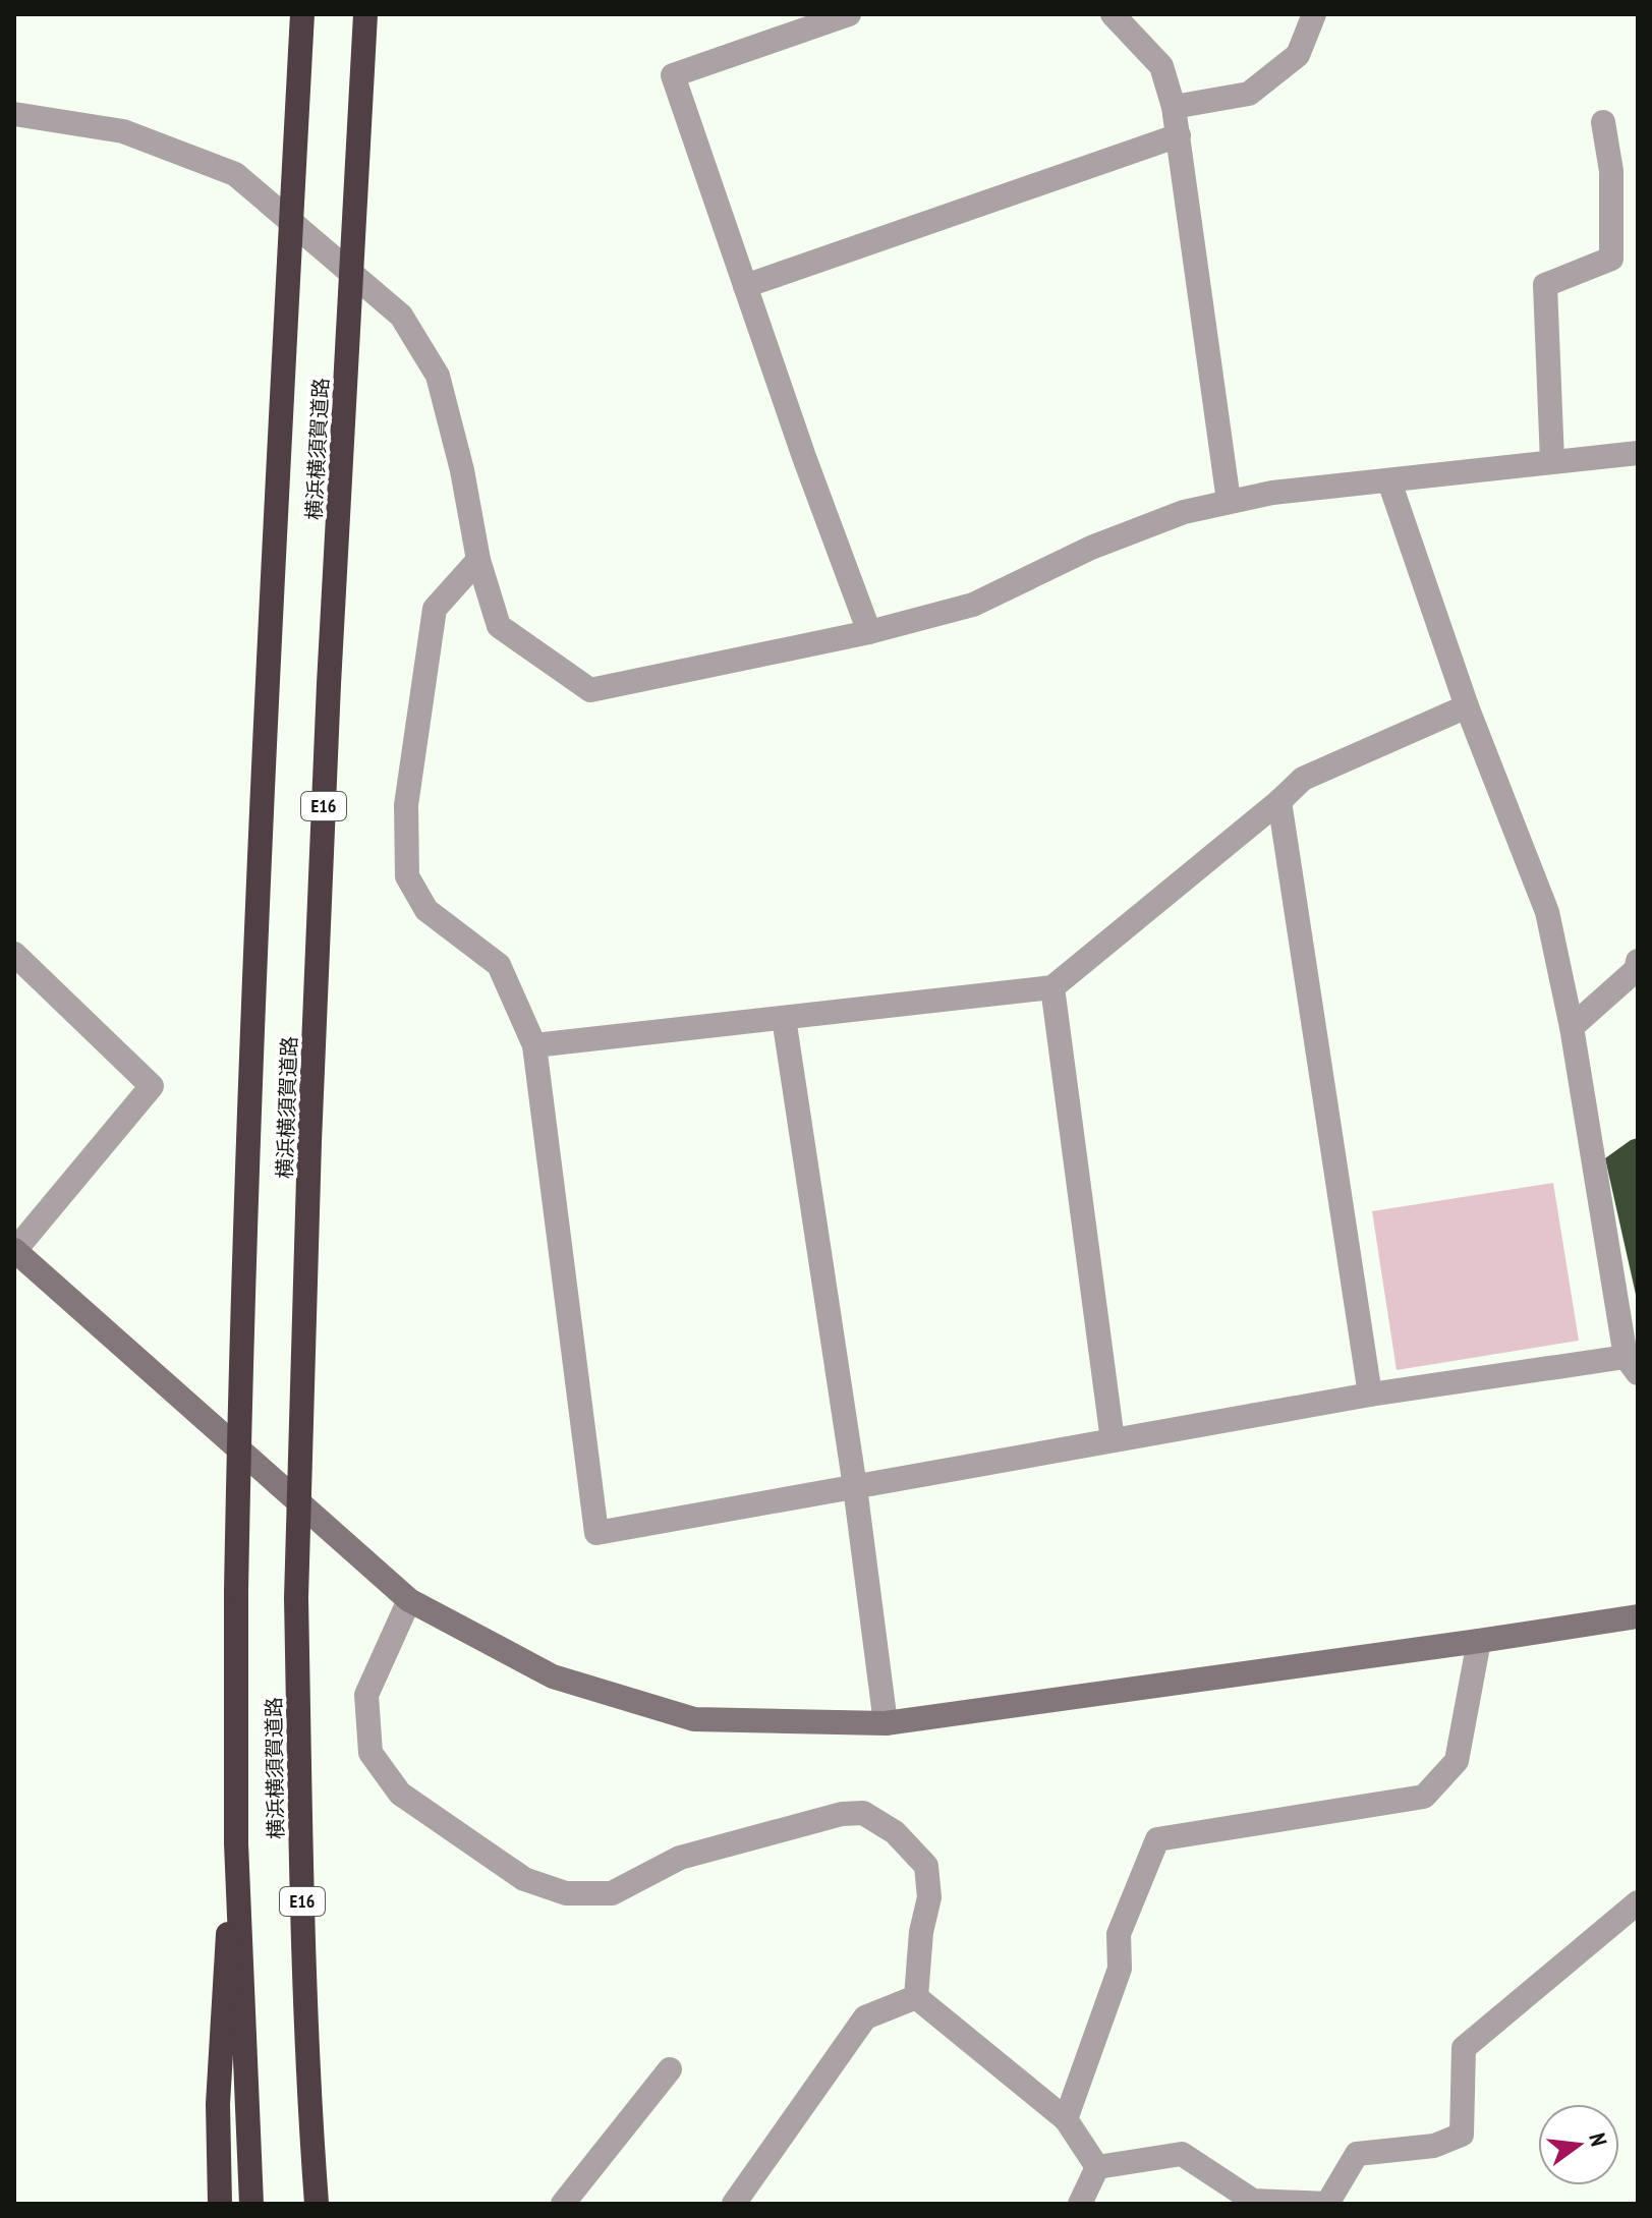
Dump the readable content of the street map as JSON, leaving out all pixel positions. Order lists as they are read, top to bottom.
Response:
{
  "streets": {
    "highway": ["横浜横須賀道路", "E16"]
  },
  "north": "right"
}
